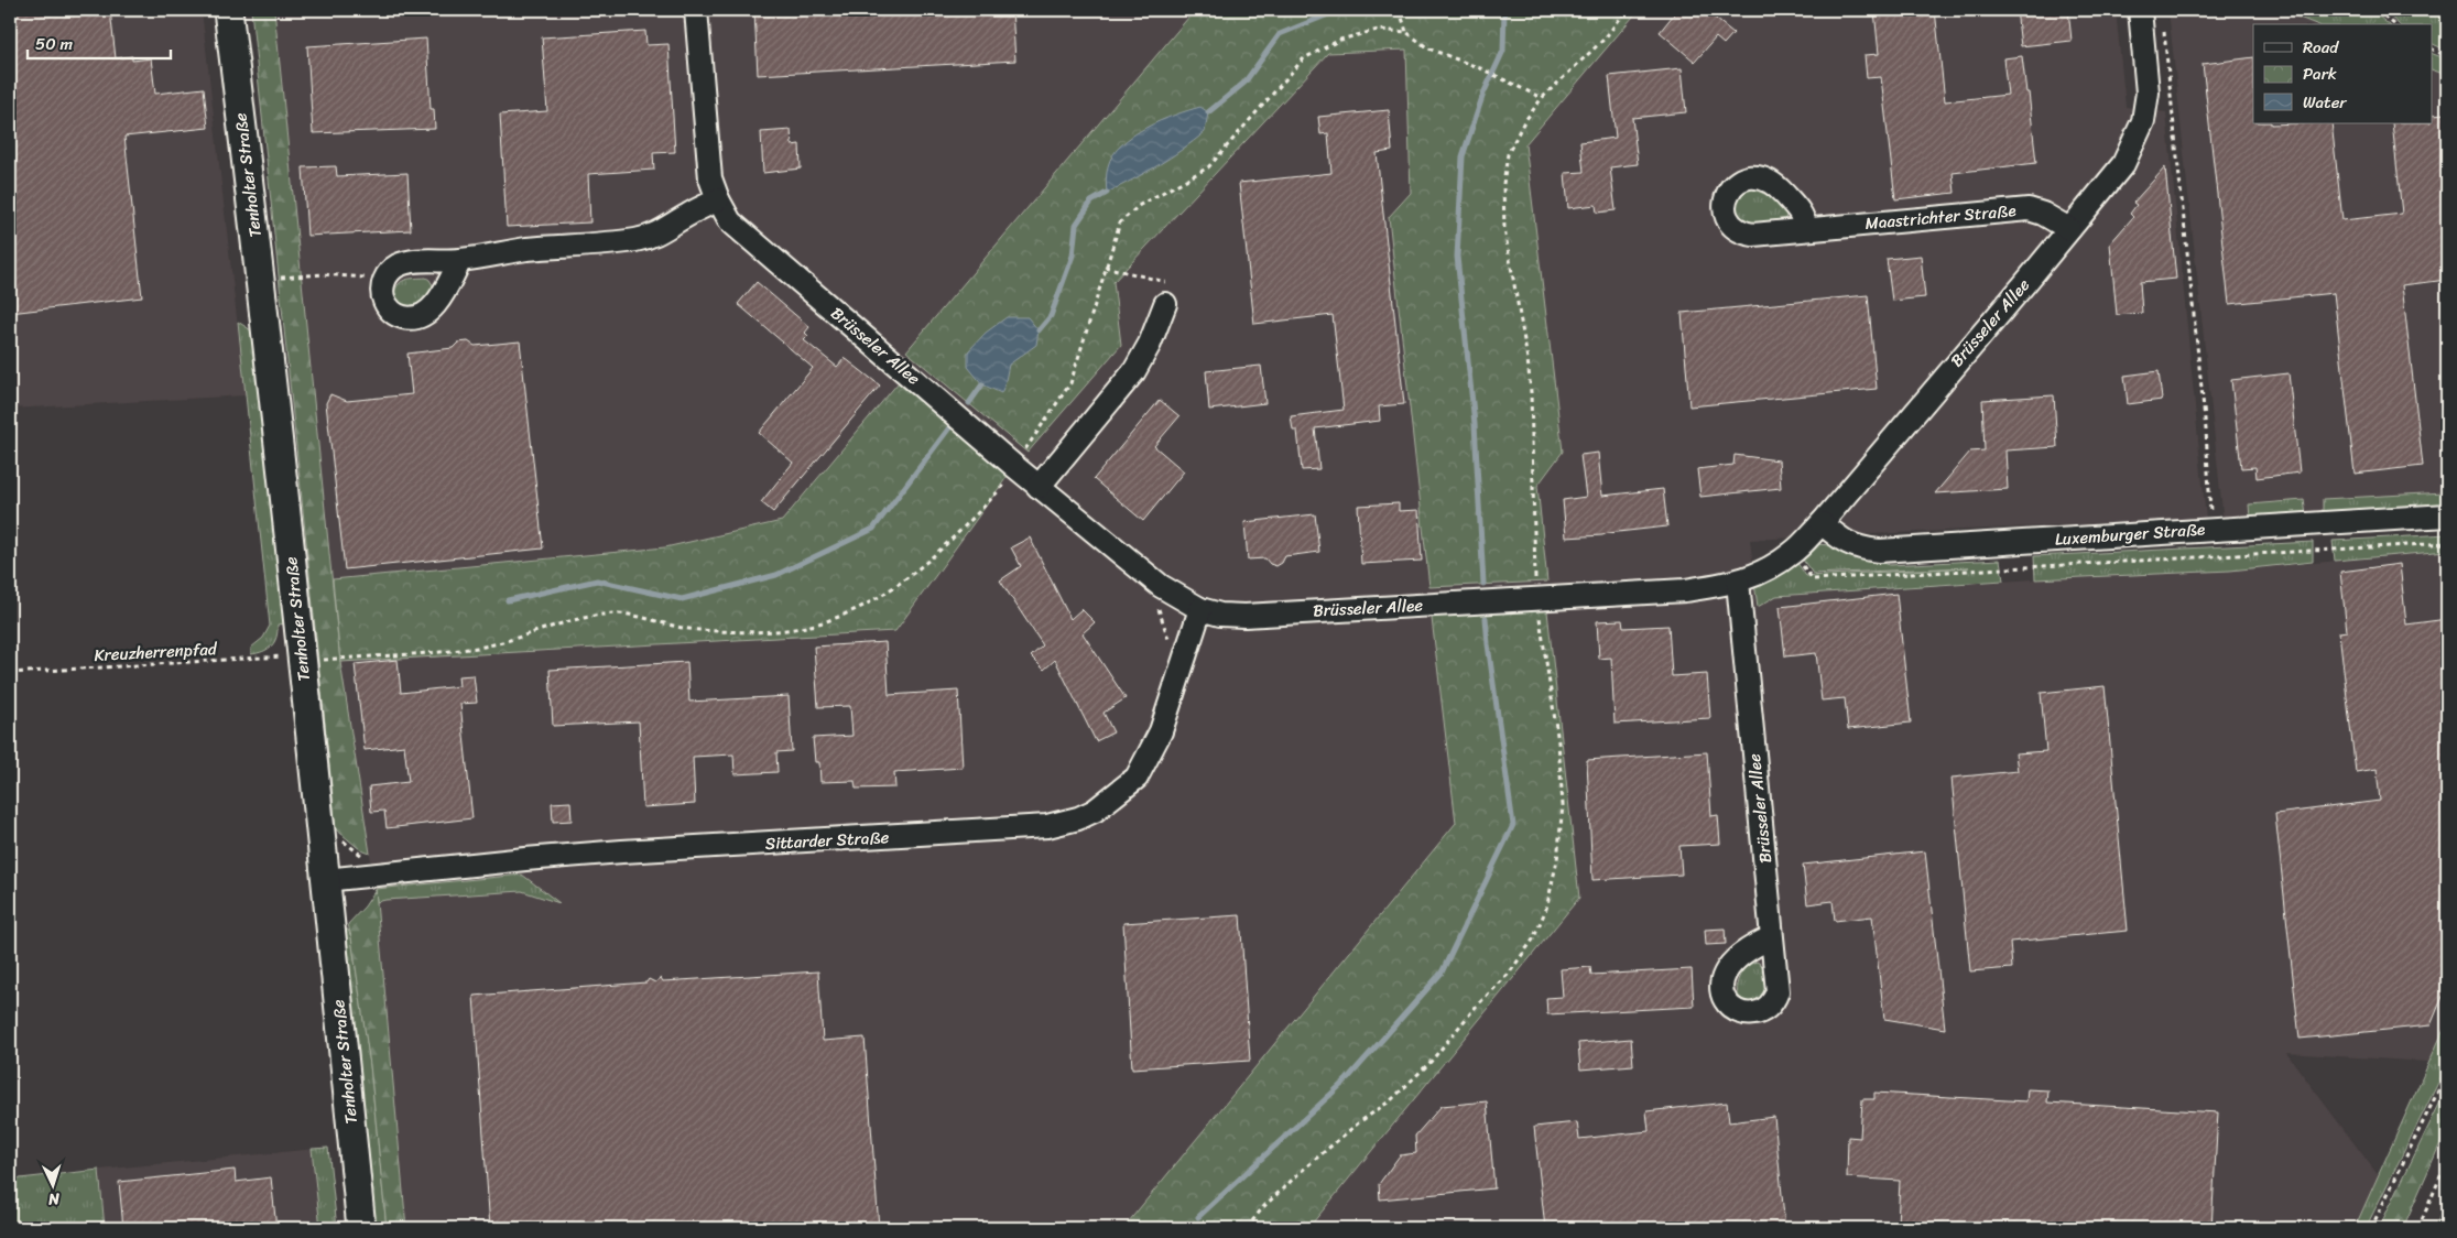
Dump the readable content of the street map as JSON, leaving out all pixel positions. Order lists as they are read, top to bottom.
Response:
{
  "streets": {
    "street": [
      "Tenholter Straße",
      "Maastrichter Straße",
      "Brüsseler Allee",
      "Luxemburger Straße",
      "Sittarder Straße"
    ],
    "path": ["Kreuzherrenpfad"]
  },
  "crossings": [
    ["Tenholter Straße", "Kreuzherrenpfad"],
    ["Tenholter Straße", "Sittarder Straße"],
    ["Maastrichter Straße", "Brüsseler Allee"],
    ["Brüsseler Allee", "Luxemburger Straße"],
    ["Brüsseler Allee", "Sittarder Straße"]
  ],
  "legend": ["Road", "Park", "Water"],
  "scale_bar": "50 m",
  "north": "bottom"
}
